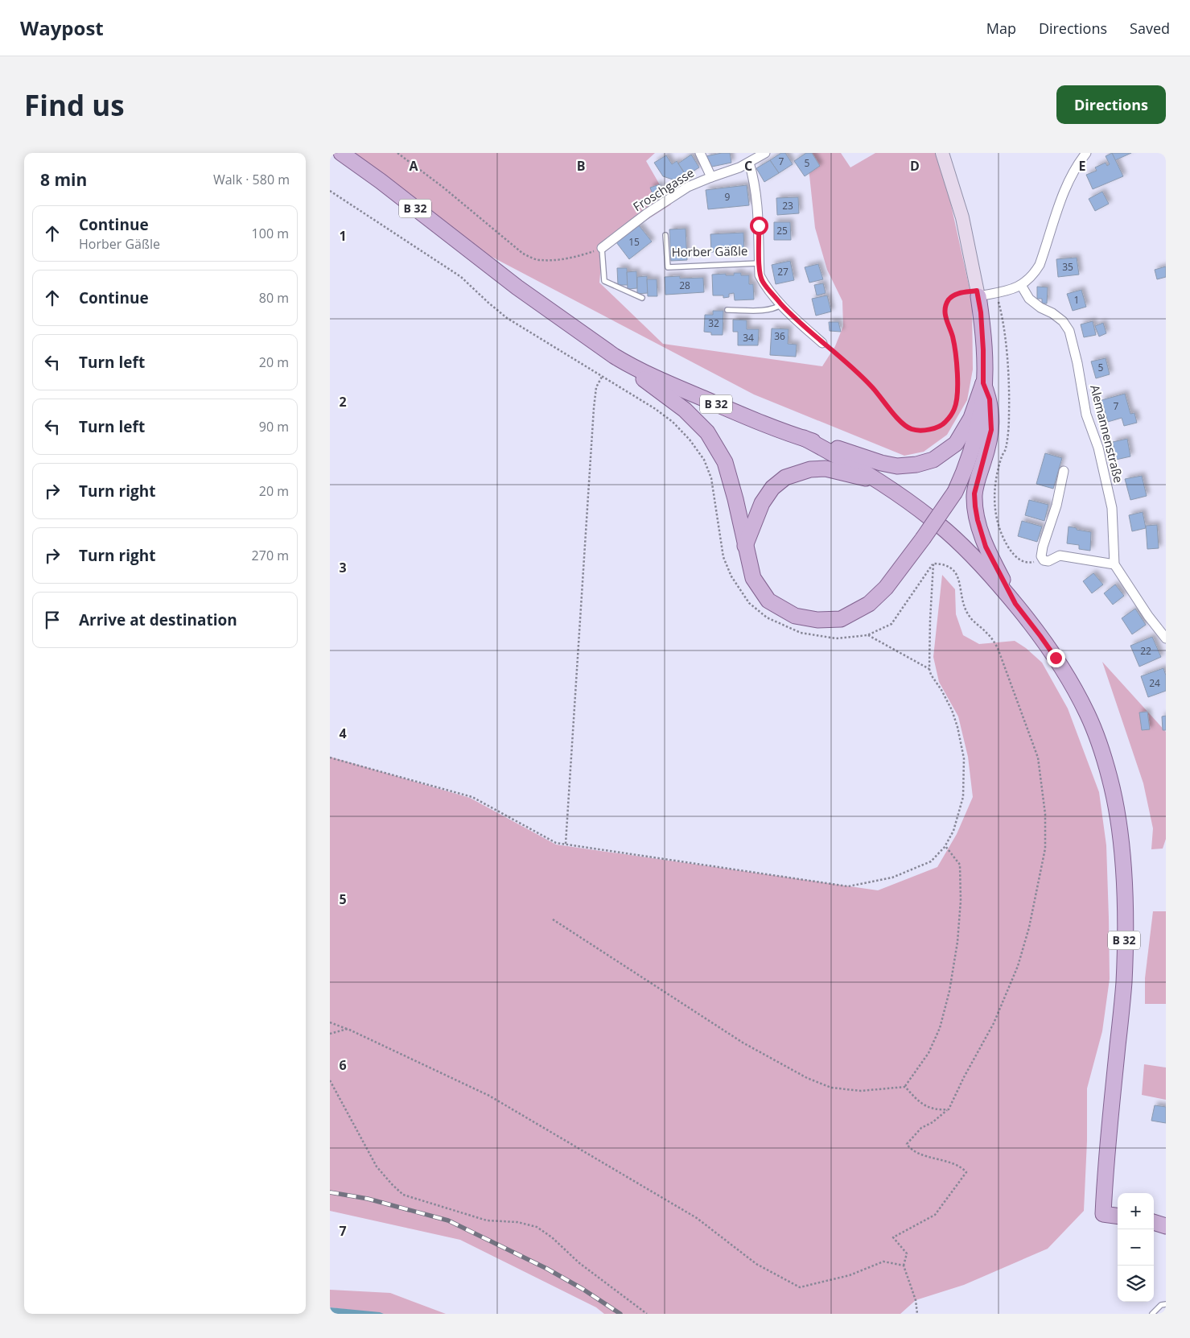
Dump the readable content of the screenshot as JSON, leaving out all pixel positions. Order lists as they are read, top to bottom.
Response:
{
  "streets": {
    "main road": ["B 32"],
    "street": ["Froschgasse", "Horber Gäßle", "Alemannenstraße"]
  },
  "crossings": [
    ["Froschgasse", "Horber Gäßle"]
  ],
  "house_numbers": [
    "7",
    "5",
    "9",
    "23",
    "25",
    "15",
    "35",
    "27",
    "28",
    "1",
    "32",
    "36",
    "34",
    "5",
    "7",
    "22",
    "24"
  ],
  "page": {
    "header": "Waypost",
    "nav": ["Map", "Directions", "Saved"],
    "buttons": "Directions",
    "title": "Find us",
    "heading": ["8 min", "Walk · 580 m"],
    "list": [
      ["Continue", "Horber Gäßle", "100 m"],
      ["Continue", "80 m"],
      ["Turn left", "20 m"],
      ["Turn left", "90 m"],
      ["Turn right", "20 m"],
      ["Turn right", "270 m"],
      "Arrive at destination"
    ],
    "map_buttons": ["+", "−"]
  },
  "grid": {
    "columns": [
      "A",
      "B",
      "C",
      "D",
      "E"
    ],
    "rows": [
      "1",
      "2",
      "3",
      "4",
      "5",
      "6",
      "7"
    ]
  }
}
